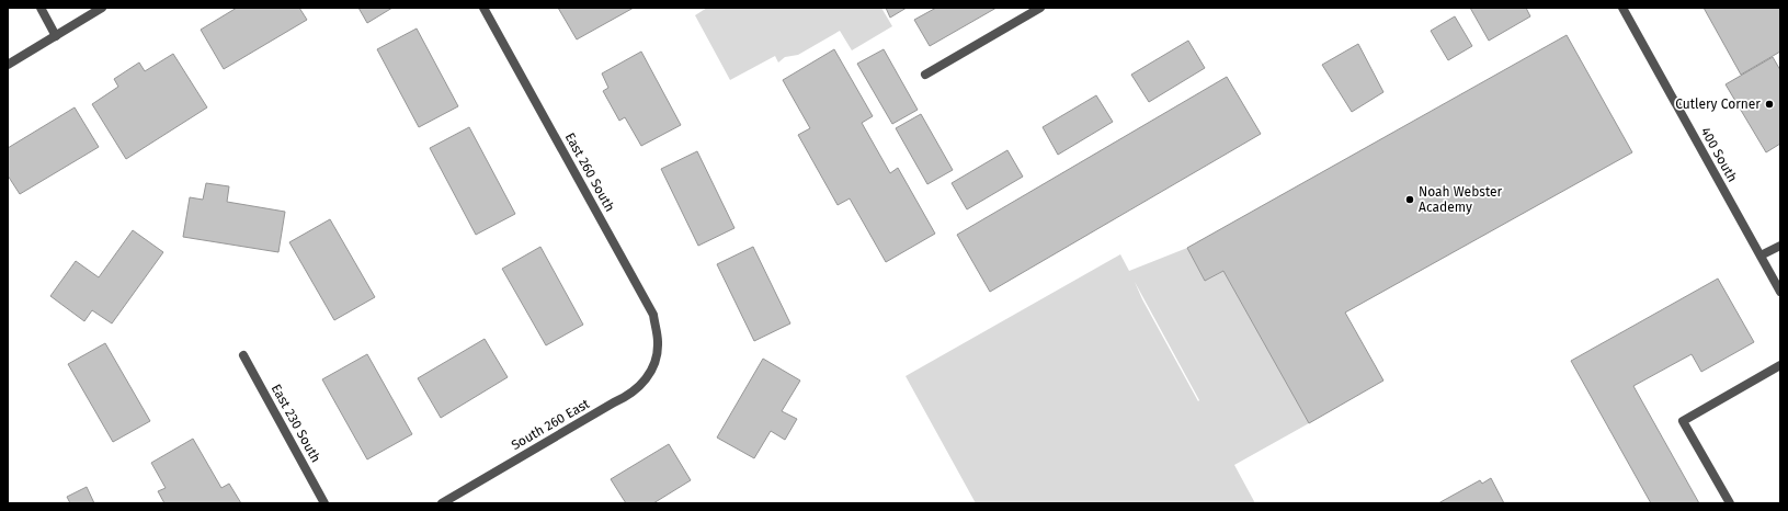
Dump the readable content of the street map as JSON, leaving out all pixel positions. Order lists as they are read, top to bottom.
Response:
{
  "streets": {
    "street": [
      "400 South",
      "East 260 South",
      "East 230 South",
      "South 260 East"
    ]
  },
  "crossings": [
    ["East 260 South", "South 260 East"]
  ],
  "places": ["Cutlery Corner", "Noah Webster Academy"]
}
